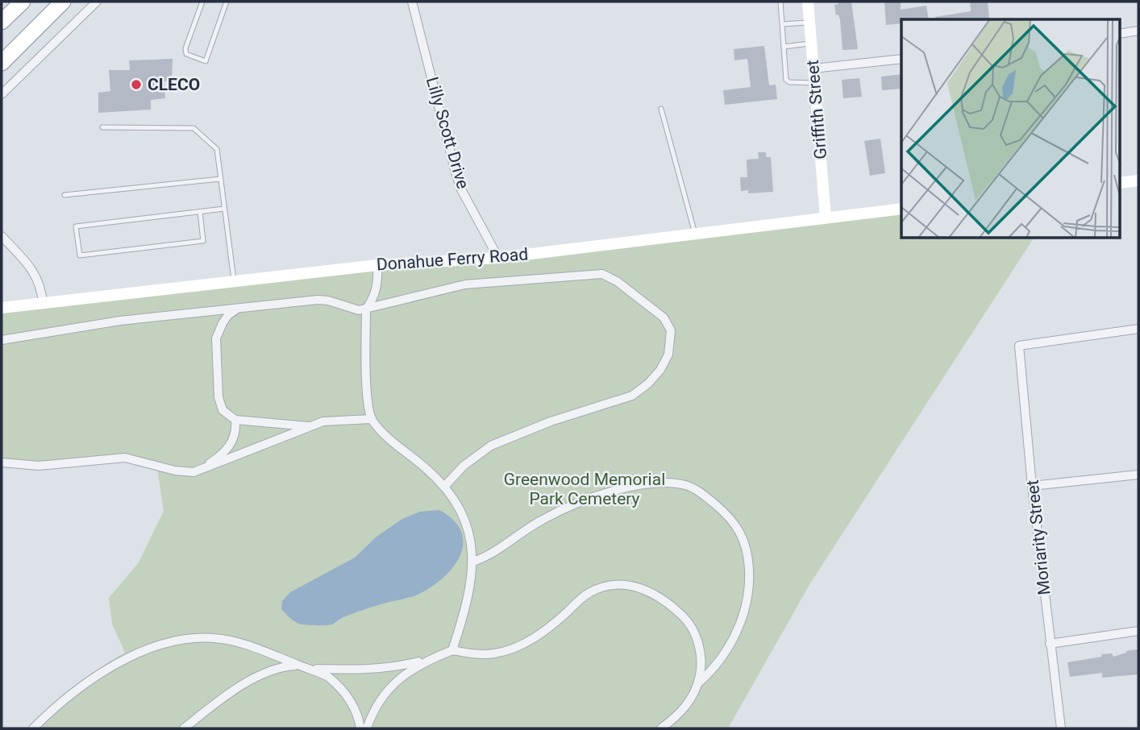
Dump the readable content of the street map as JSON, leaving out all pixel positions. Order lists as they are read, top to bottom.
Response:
{
  "streets": {
    "street": [
      "Griffith Street",
      "Lilly Scott Drive",
      "Donahue Ferry Road",
      "Moriarity Street"
    ]
  },
  "crossings": [
    ["Griffith Street", "Donahue Ferry Road"],
    ["Lilly Scott Drive", "Donahue Ferry Road"]
  ],
  "parks": ["Greenwood Memorial Park Cemetery"],
  "places": ["CLECO"]
}
